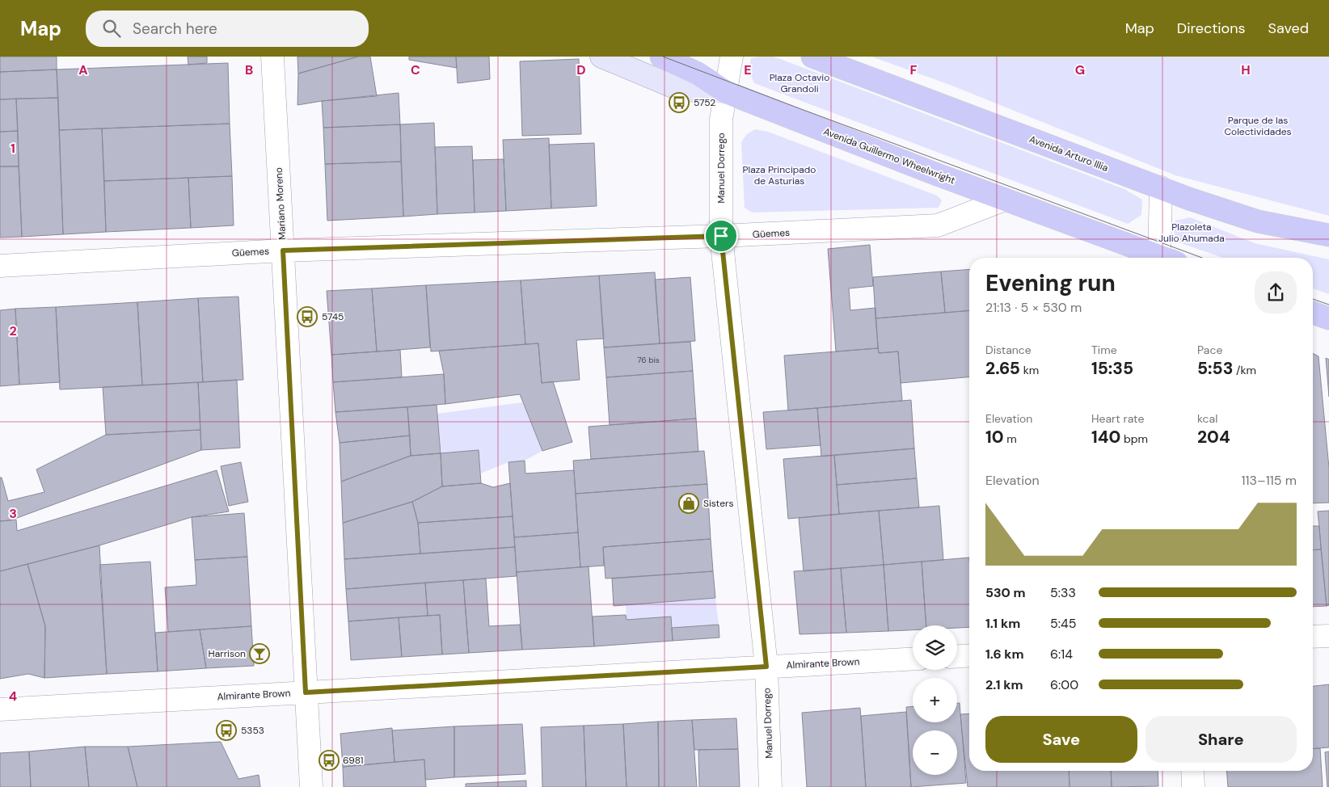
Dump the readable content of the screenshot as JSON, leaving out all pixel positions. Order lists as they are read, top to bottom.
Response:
{
  "streets": {
    "main road": ["Avenida Arturo Illia", "Avenida Guillermo Wheelwright"],
    "street": [
      "Manuel Dorrego",
      "Mariano Moreno",
      "Güemes",
      "Almirante Brown"
    ]
  },
  "crossings": [
    ["Avenida Guillermo Wheelwright", "Manuel Dorrego"],
    ["Avenida Guillermo Wheelwright", "Güemes"],
    ["Manuel Dorrego", "Güemes"],
    ["Manuel Dorrego", "Almirante Brown"],
    ["Mariano Moreno", "Güemes"],
    ["Mariano Moreno", "Almirante Brown"]
  ],
  "parks": [
    "Plaza Octavio Grandoli",
    "Parque de las Colectividades",
    "Plaza Principado de Asturias",
    "Plazoleta Julio Ahumada"
  ],
  "places": {
    "bus stop": [
      "5752",
      "5745",
      "5353",
      "6981"
    ],
    "shop": ["Sisters"],
    "bar": ["Harrison"]
  },
  "house_numbers": ["76 bis"],
  "page": {
    "header": "Map",
    "search": "Search here",
    "nav": ["Map", "Directions", "Saved"],
    "heading": ["Evening run", "21:13 · 5 × 530 m"],
    "stats": [
      ["Distance", "2.65 km"],
      ["Time", "15:35"],
      ["Pace", "5:53 /km"],
      ["Elevation", "10 m"],
      ["Heart rate", "140 bpm"],
      ["kcal", "204"]
    ],
    "chart": ["Elevation", "113–115 m"],
    "list": [
      {
        "name": "530 m",
        "note": "5:33"
      },
      {
        "name": "1.1 km",
        "note": "5:45"
      },
      {
        "name": "1.6 km",
        "note": "6:14"
      },
      {
        "name": "2.1 km",
        "note": "6:00"
      }
    ],
    "map_buttons": ["+", "−"],
    "buttons": ["Save", "Share"]
  },
  "grid": {
    "columns": [
      "A",
      "B",
      "C",
      "D",
      "E",
      "F",
      "G",
      "H"
    ],
    "rows": [
      "1",
      "2",
      "3",
      "4"
    ]
  }
}
